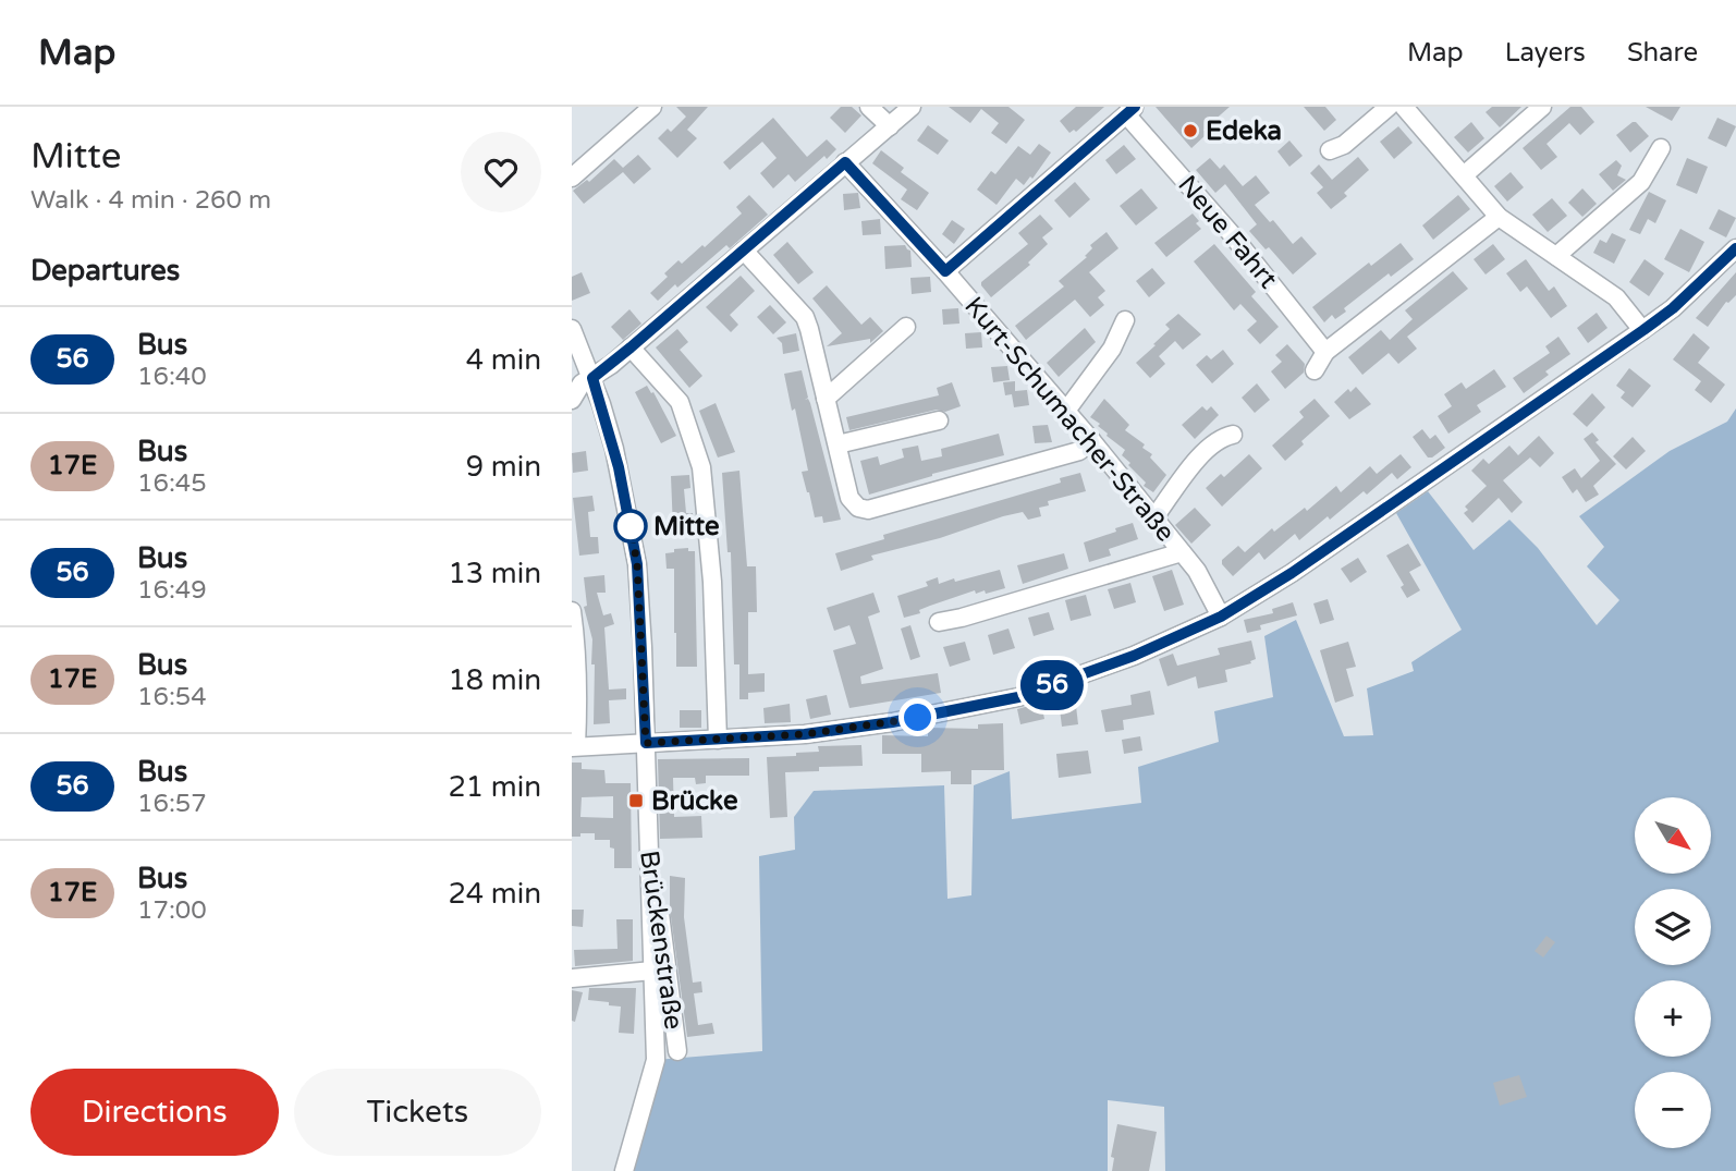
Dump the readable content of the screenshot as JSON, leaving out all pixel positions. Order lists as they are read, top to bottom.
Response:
{
  "streets": {
    "street": ["Neue Fahrt", "Kurt-Schumacher-Straße", "Brückenstraße"]
  },
  "places": {
    "other": ["Edeka", "Mitte"],
    "transit": ["Brücke"]
  },
  "lines": ["bus line 56"],
  "north": "bottom right",
  "page": {
    "header": "Map",
    "nav": ["Map", "Layers", "Share"],
    "heading": [
      ["Mitte", "Walk · 4 min · 260 m"],
      "Departures"
    ],
    "on_map": "56",
    "list": [
      {
        "mark": "56",
        "name": "Bus",
        "note": "16:40",
        "value": "4 min"
      },
      {
        "mark": "17E",
        "name": "Bus",
        "note": "16:45",
        "value": "9 min"
      },
      {
        "mark": "56",
        "name": "Bus",
        "note": "16:49",
        "value": "13 min"
      },
      {
        "mark": "17E",
        "name": "Bus",
        "note": "16:54",
        "value": "18 min"
      },
      {
        "mark": "56",
        "name": "Bus",
        "note": "16:57",
        "value": "21 min"
      },
      {
        "mark": "17E",
        "name": "Bus",
        "note": "17:00",
        "value": "24 min"
      }
    ],
    "map_buttons": ["+", "−"],
    "buttons": ["Directions", "Tickets"]
  }
}
